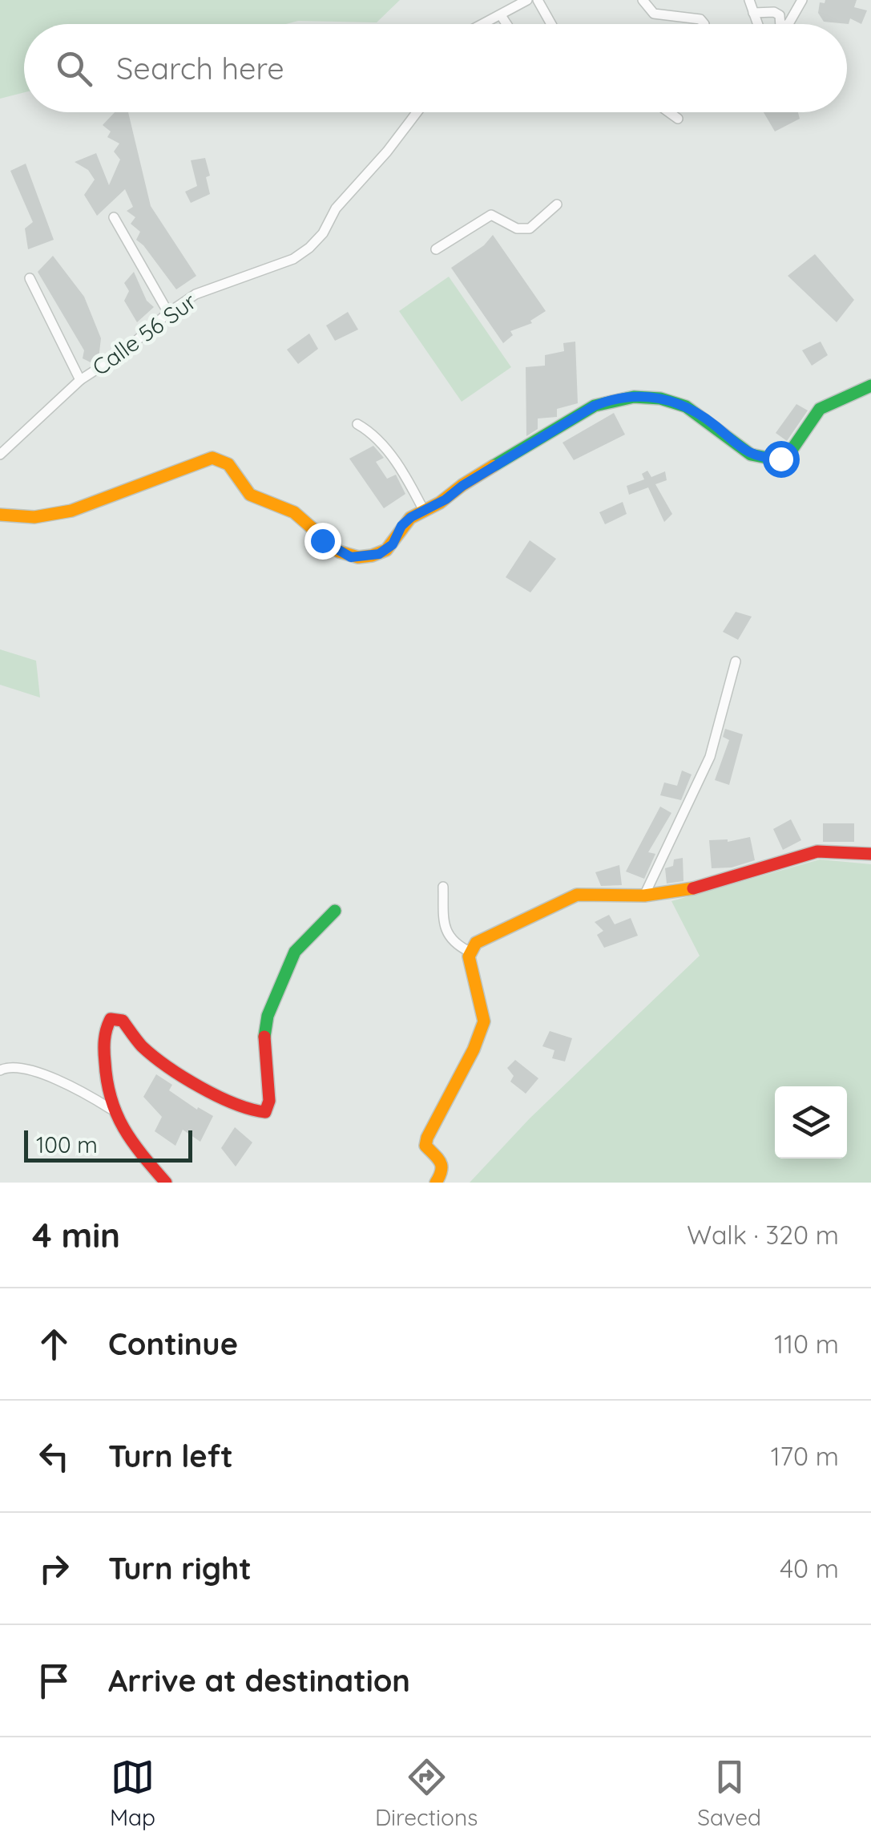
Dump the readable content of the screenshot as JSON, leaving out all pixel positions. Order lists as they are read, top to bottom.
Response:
{
  "streets": {
    "street": ["Calle 56 Sur"]
  },
  "scale_bar": "100 m",
  "page": {
    "search": "Search here",
    "scale": "100 m",
    "heading": ["4 min", "Walk · 320 m"],
    "list": [
      ["Continue", "110 m"],
      ["Turn left", "170 m"],
      ["Turn right", "40 m"],
      "Arrive at destination"
    ],
    "nav": ["Map", "Directions", "Saved"]
  }
}
